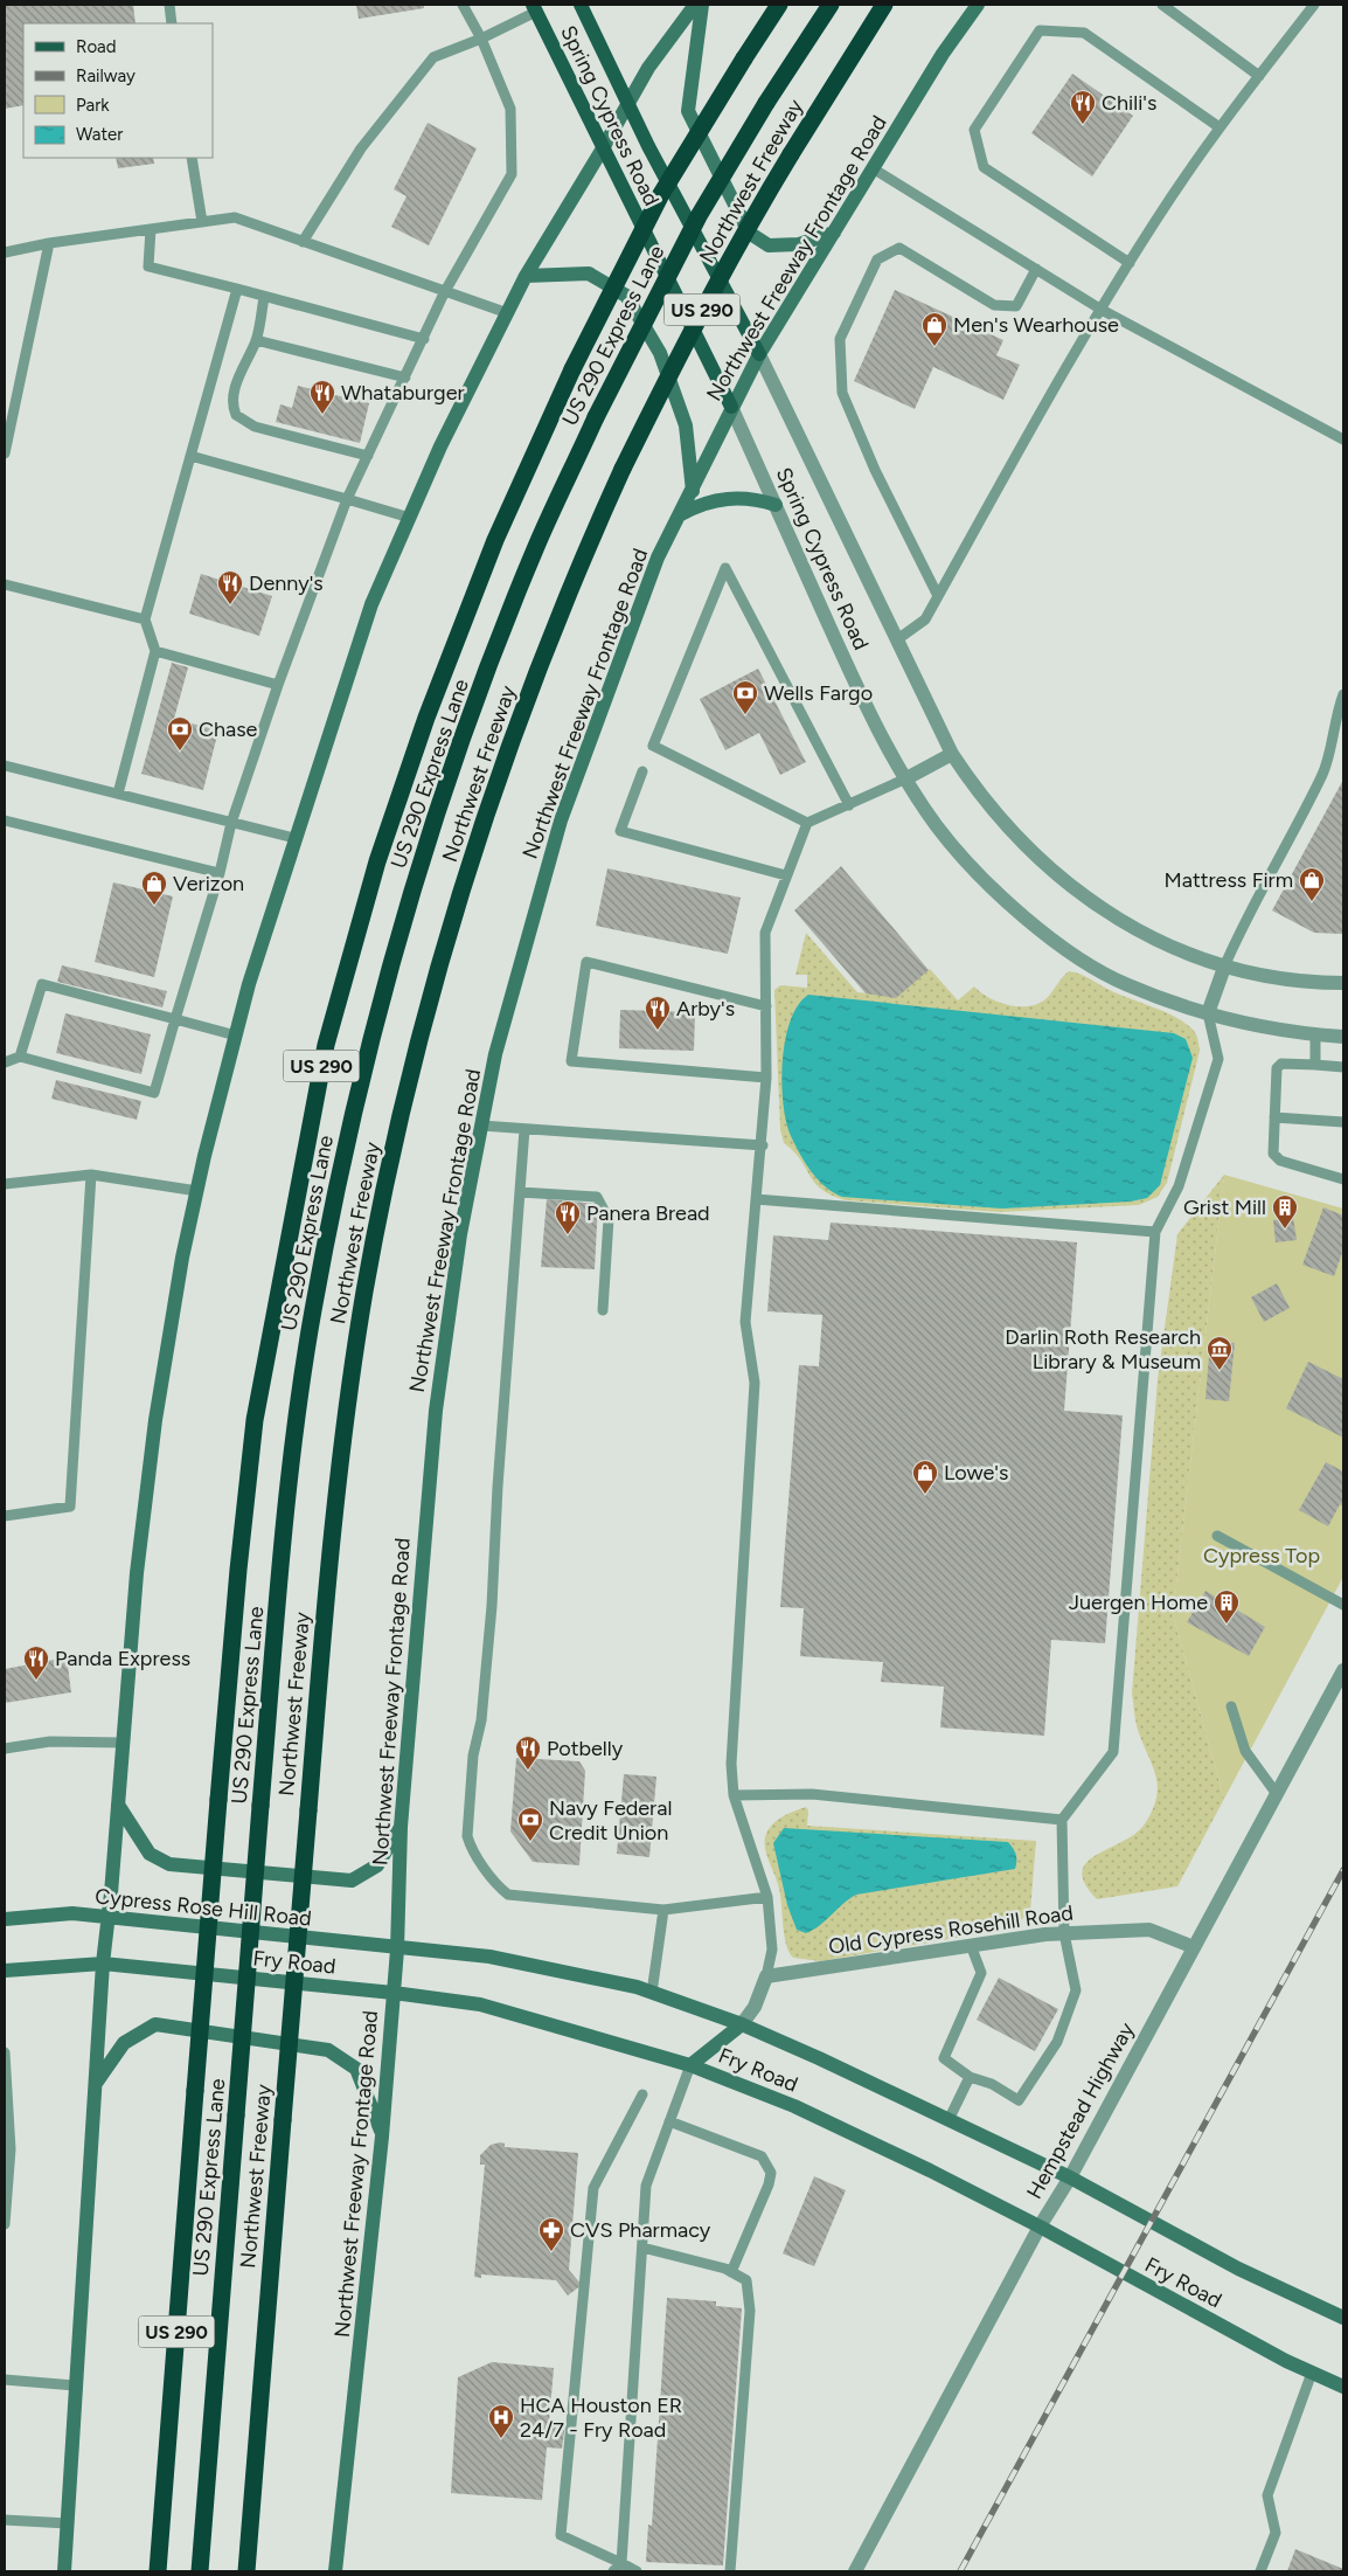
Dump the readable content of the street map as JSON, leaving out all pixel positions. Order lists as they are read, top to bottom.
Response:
{
  "streets": {
    "highway": ["Northwest Freeway", "US 290", "US 290 Express Lane"],
    "main road": [
      "Spring Cypress Road",
      "Northwest Freeway Frontage Road",
      "Cypress Rose Hill Road",
      "Fry Road"
    ],
    "street": ["Old Cypress Rosehill Road", "Hempstead Highway"]
  },
  "crossings": [
    ["Spring Cypress Road", "Northwest Freeway Frontage Road"],
    ["Northwest Freeway Frontage Road", "Cypress Rose Hill Road"],
    ["Northwest Freeway Frontage Road", "Fry Road"],
    ["Cypress Rose Hill Road", "Fry Road"],
    ["Old Cypress Rosehill Road", "Hempstead Highway"],
    ["Fry Road", "Hempstead Highway"]
  ],
  "parks": ["Cypress Top"],
  "places": {
    "restaurant": [
      "Chili's",
      "Whataburger",
      "Denny's",
      "Arby's",
      "Panera Bread",
      "Panda Express",
      "Potbelly"
    ],
    "shop": [
      "Men's Wearhouse",
      "Mattress Firm",
      "Verizon",
      "Lowe's"
    ],
    "bank": ["Wells Fargo", "Chase", "Navy Federal Credit Union"],
    "building": ["Grist Mill", "Juergen Home"],
    "museum": ["Darlin Roth Research Library & Museum"],
    "pharmacy": ["CVS Pharmacy"],
    "hospital": ["HCA Houston ER 24/7 - Fry Road"]
  },
  "legend": [
    "Road",
    "Railway",
    "Park",
    "Water"
  ]
}
